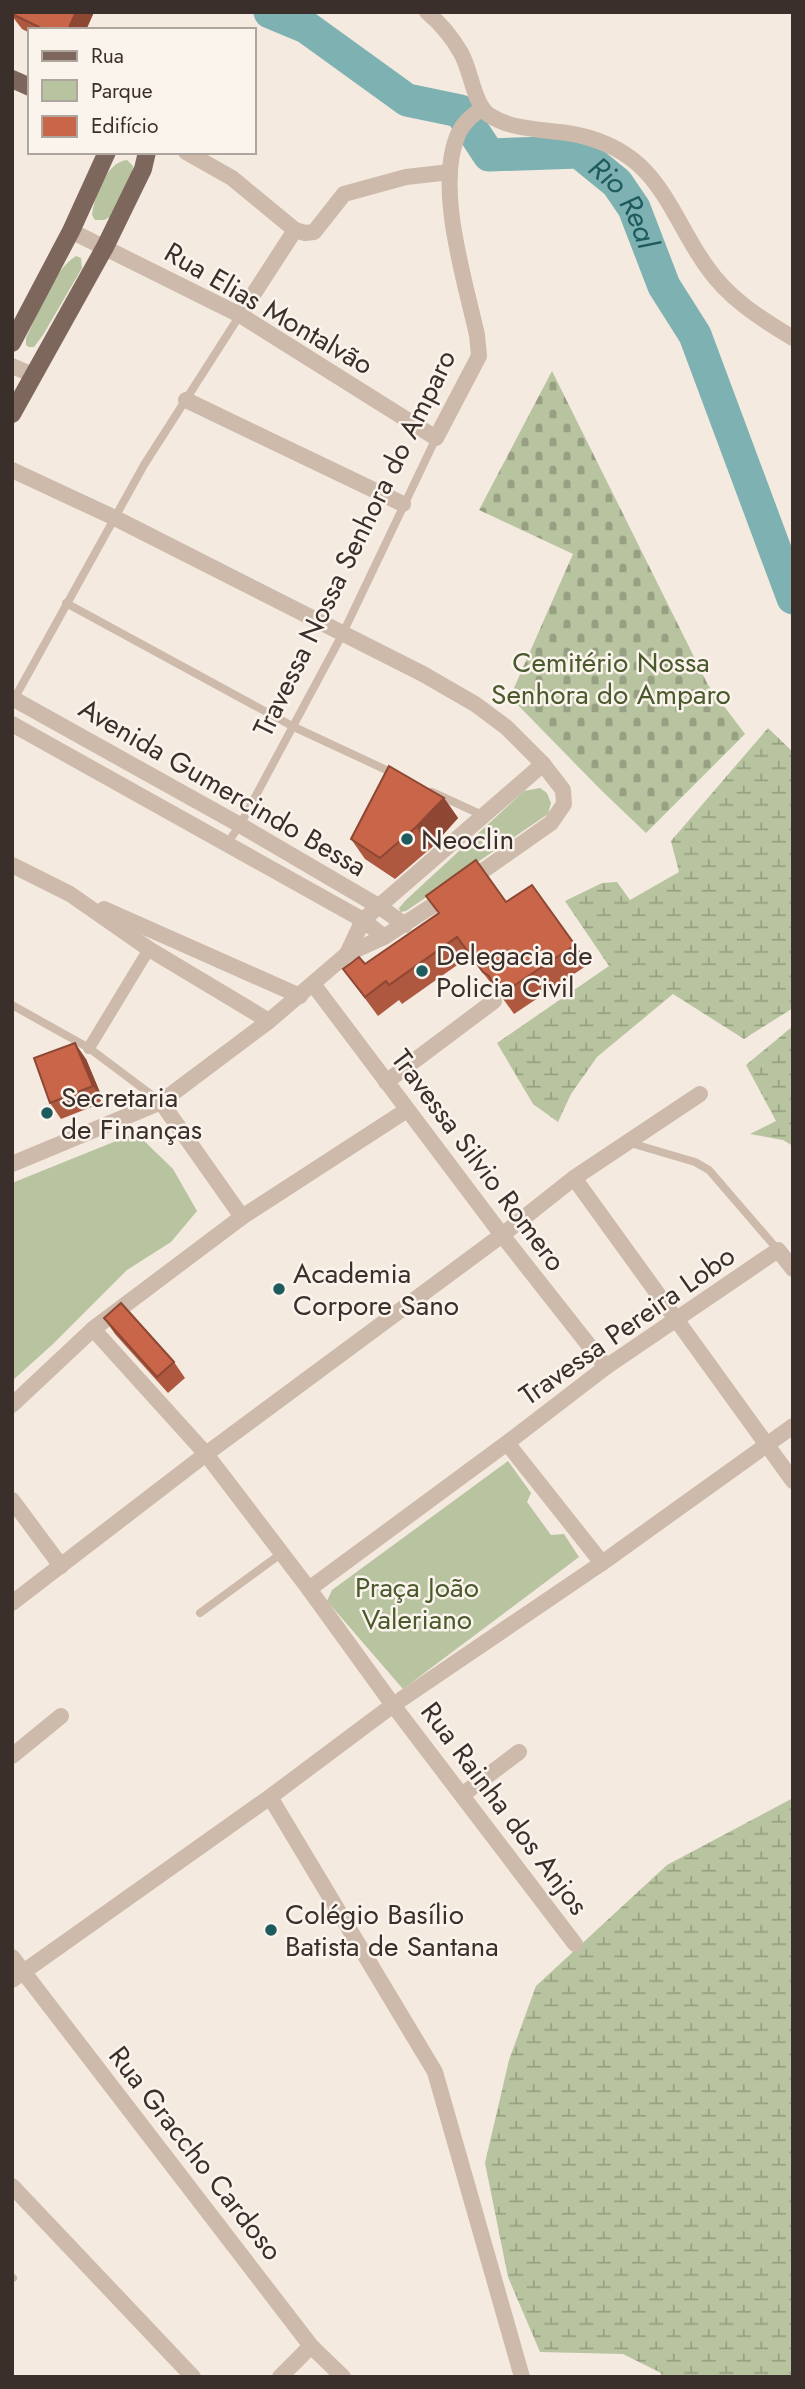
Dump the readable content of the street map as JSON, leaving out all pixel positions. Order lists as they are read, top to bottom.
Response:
{
  "streets": {
    "street": [
      "Rua Elias Montalvão",
      "Travessa Nossa Senhora do Amparo",
      "Avenida Gumercindo Bessa",
      "Travessa Silvio Romero",
      "Travessa Pereira Lobo",
      "Rua Rainha dos Anjos",
      "Rua Graccho Cardoso"
    ]
  },
  "crossings": [
    ["Rua Elias Montalvão", "Travessa Nossa Senhora do Amparo"],
    ["Travessa Nossa Senhora do Amparo", "Avenida Gumercindo Bessa"],
    ["Travessa Silvio Romero", "Travessa Pereira Lobo"]
  ],
  "water": ["Rio Real"],
  "parks": ["Cemitério Nossa Senhora do Amparo", "Praça João Valeriano"],
  "places": [
    "Neoclin",
    "Delegacia de Policia Civil",
    "Secretaria de Finanças",
    "Academia Corpore Sano",
    "Colégio Basílio Batista de Santana"
  ],
  "legend": ["Rua", "Parque", "Edifício"]
}
